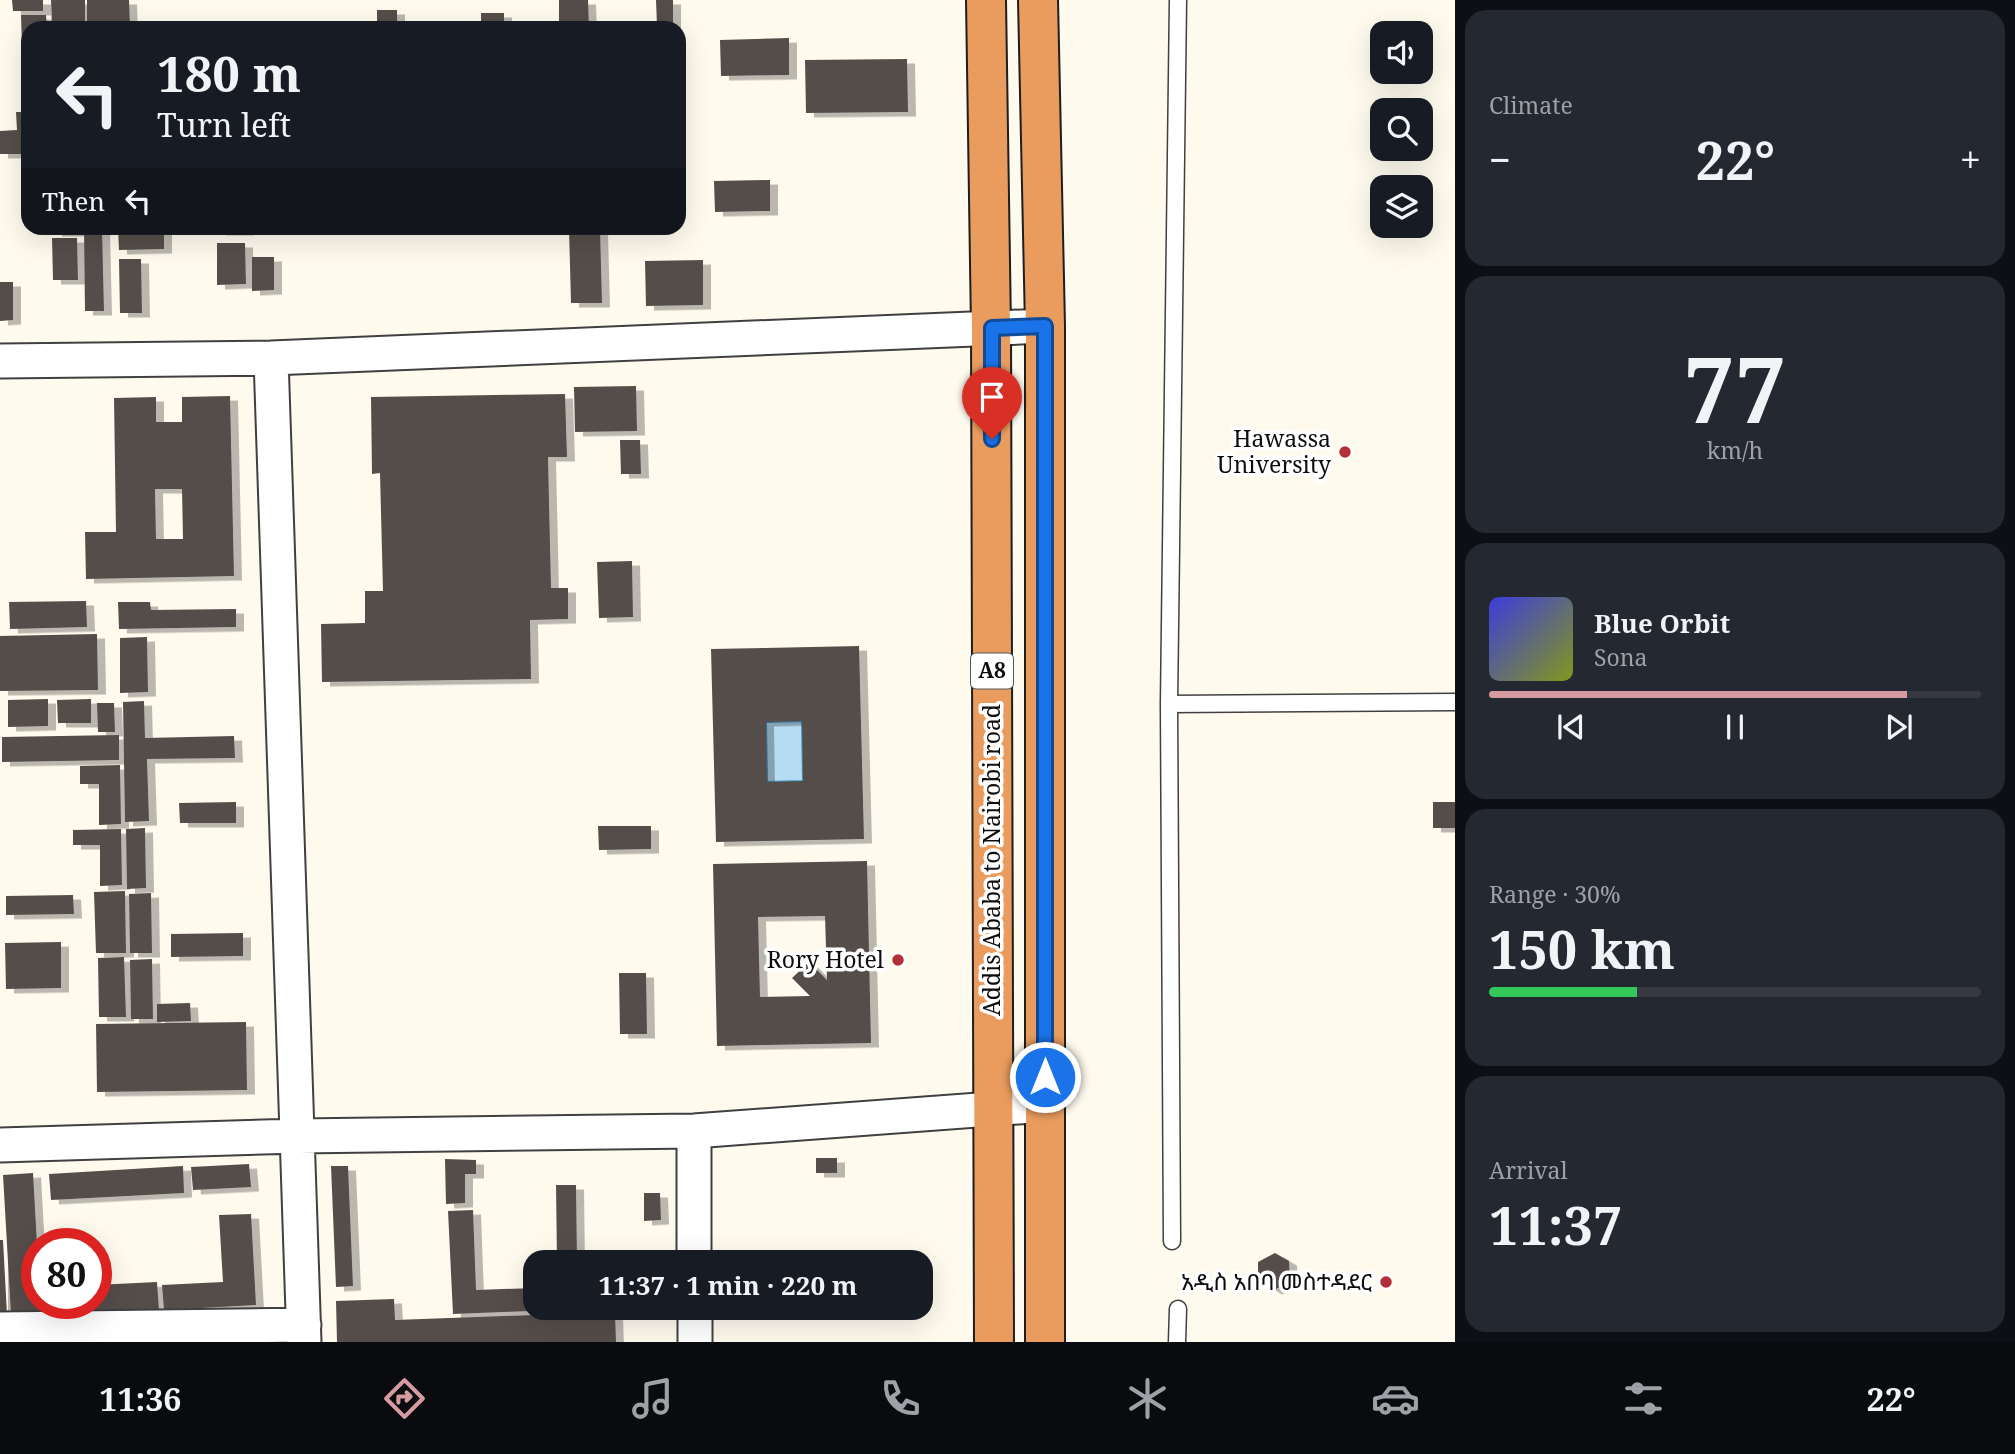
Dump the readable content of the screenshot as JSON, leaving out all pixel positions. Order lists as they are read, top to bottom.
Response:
{
  "streets": {
    "highway": ["A8", "Addis Ababa to Nairobi road"]
  },
  "places": ["Hawassa University", "Rory Hotel", "አዲስ አበባ መስተዳደር"],
  "page": {
    "tile": [
      "Climate",
      ["77", "km/h"],
      ["Range · 30%", "150 km"],
      ["Arrival", "11:37"]
    ],
    "turn": ["180 m", "Turn left"],
    "heat": ["−", "22°", "+"],
    "then": "Then",
    "song": ["Blue Orbit", "Sona"],
    "limit": "80",
    "trip": "11:37 · 1 min · 220 m",
    "tabs": ["11:36", "22°"]
  }
}
